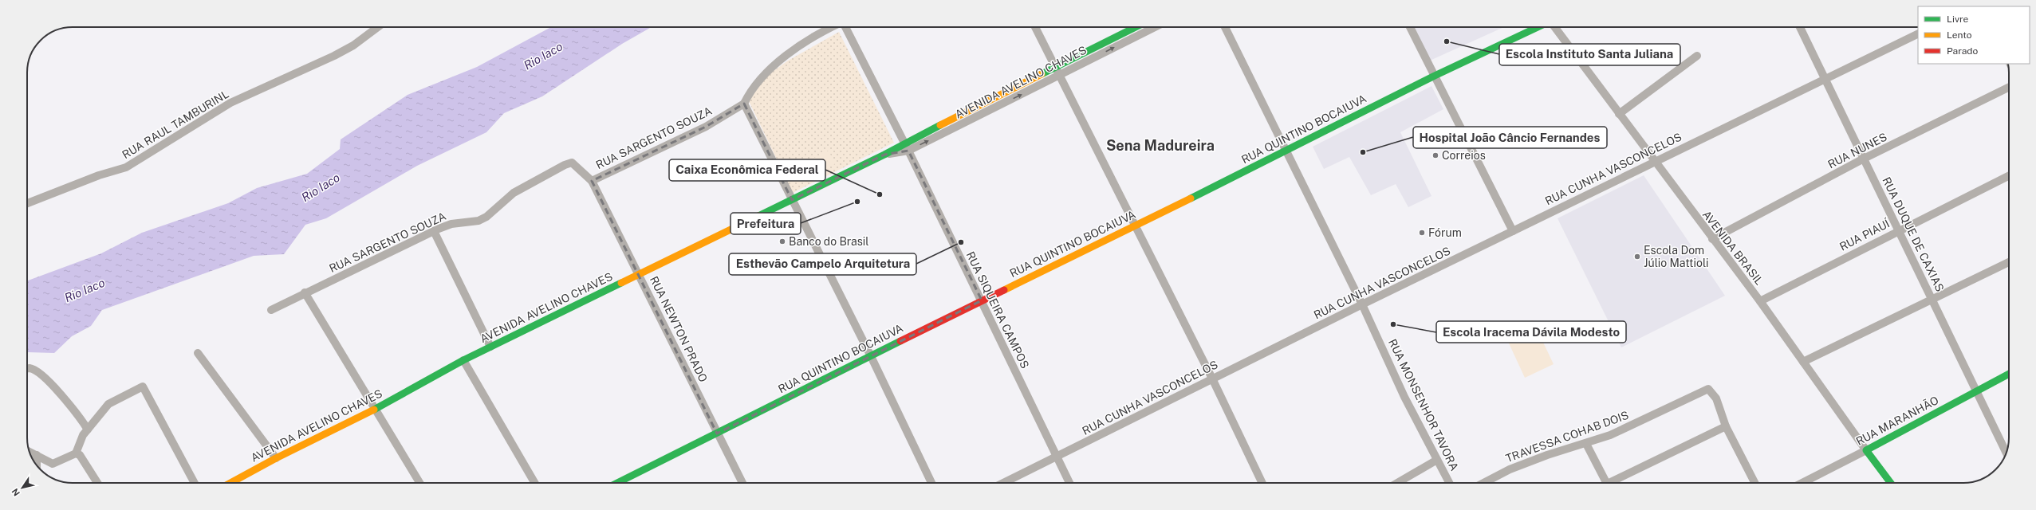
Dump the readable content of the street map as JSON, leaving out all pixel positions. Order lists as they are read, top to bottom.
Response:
{
  "streets": {
    "street": [
      "AVENIDA AVELINO CHAVES",
      "RUA RAUL TAMBURINL",
      "RUA QUINTINO BOCAIUVA",
      "RUA SARGENTO SOUZA",
      "RUA NUNES",
      "RUA CUNHA VASCONCELOS",
      "RUA DUQUE DE CAXIAS",
      "RUA PIAUÍ",
      "AVENIDA BRASIL",
      "RUA SIQUEIRA CAMPOS",
      "RUA NEWTON PRADO",
      "RUA MONSENHOR TAVORA",
      "RUA MARANHÃO",
      "TRAVESSA COHAB DOIS"
    ]
  },
  "crossings": [
    ["AVENIDA AVELINO CHAVES", "RUA SIQUEIRA CAMPOS"],
    ["AVENIDA AVELINO CHAVES", "RUA NEWTON PRADO"],
    ["RUA QUINTINO BOCAIUVA", "RUA SIQUEIRA CAMPOS"],
    ["RUA QUINTINO BOCAIUVA", "RUA NEWTON PRADO"],
    ["RUA QUINTINO BOCAIUVA", "RUA MONSENHOR TAVORA"],
    ["RUA SARGENTO SOUZA", "RUA NEWTON PRADO"],
    ["RUA NUNES", "RUA DUQUE DE CAXIAS"],
    ["RUA NUNES", "AVENIDA BRASIL"],
    ["RUA CUNHA VASCONCELOS", "RUA DUQUE DE CAXIAS"],
    ["RUA CUNHA VASCONCELOS", "AVENIDA BRASIL"],
    ["RUA CUNHA VASCONCELOS", "RUA SIQUEIRA CAMPOS"],
    ["RUA CUNHA VASCONCELOS", "RUA MONSENHOR TAVORA"],
    ["RUA DUQUE DE CAXIAS", "RUA PIAUÍ"],
    ["RUA DUQUE DE CAXIAS", "RUA MARANHÃO"],
    ["RUA PIAUÍ", "AVENIDA BRASIL"],
    ["AVENIDA BRASIL", "RUA MARANHÃO"]
  ],
  "districts": ["Sena Madureira"],
  "water": ["Rio Iaco"],
  "places": [
    "Escola Instituto Santa Juliana",
    "Hospital João Câncio Fernandes",
    "Correios",
    "Caixa Econômica Federal",
    "Prefeitura",
    "Fórum",
    "Banco do Brasil",
    "Esthevão Campelo Arquitetura",
    "Escola Dom Júlio Mattioli",
    "Escola Iracema Dávila Modesto"
  ],
  "legend": ["Livre", "Lento", "Parado"],
  "north": "bottom left"
}
